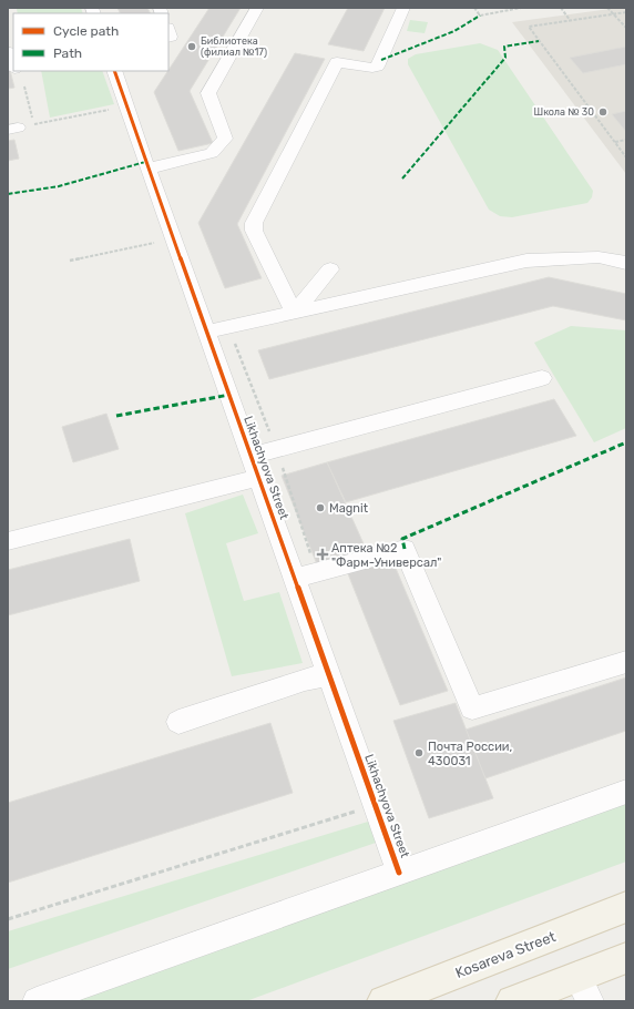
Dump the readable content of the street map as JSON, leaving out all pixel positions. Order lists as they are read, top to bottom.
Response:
{
  "streets": {
    "main road": ["Kosareva Street"],
    "street": ["Likhachyova Street"]
  },
  "places": {
    "other": [
      "Библиотека (филиал №17)",
      "Школа № 30",
      "Magnit",
      "Почта России, 430031"
    ],
    "health": ["Аптека №2 \"Фарм-Универсал\""]
  },
  "legend": ["Cycle path", "Path"]
}
